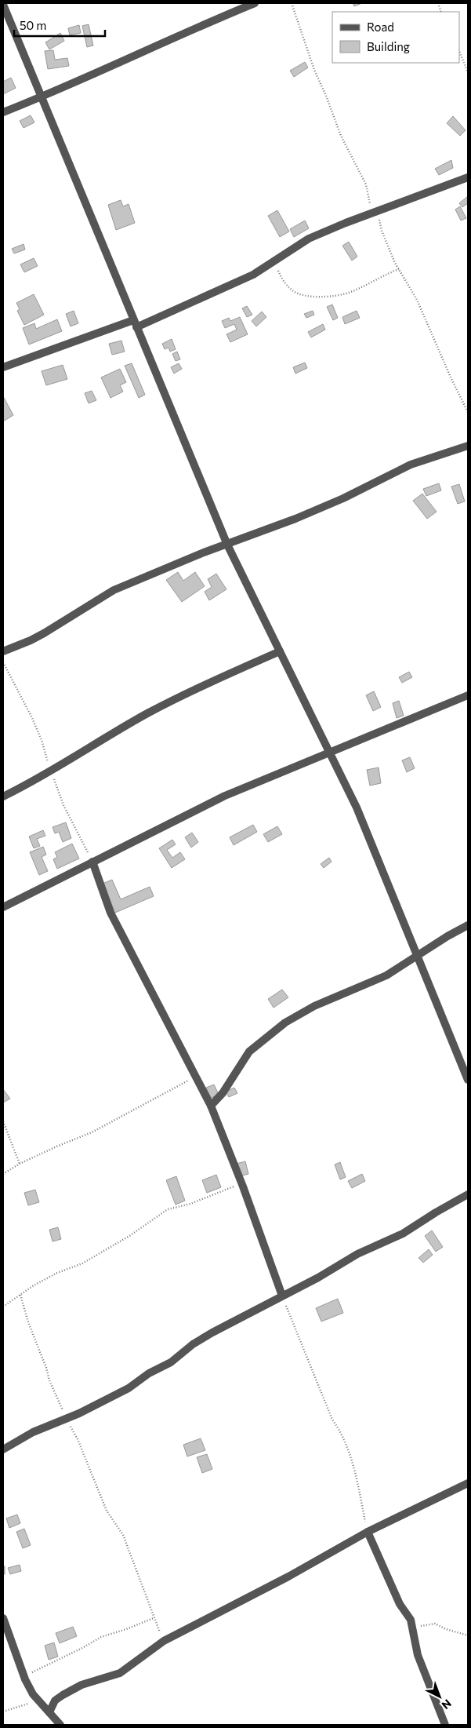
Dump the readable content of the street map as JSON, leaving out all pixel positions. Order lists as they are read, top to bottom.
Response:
{
  "legend": ["Road", "Building"],
  "scale_bar": "50 m",
  "north": "bottom right"
}
